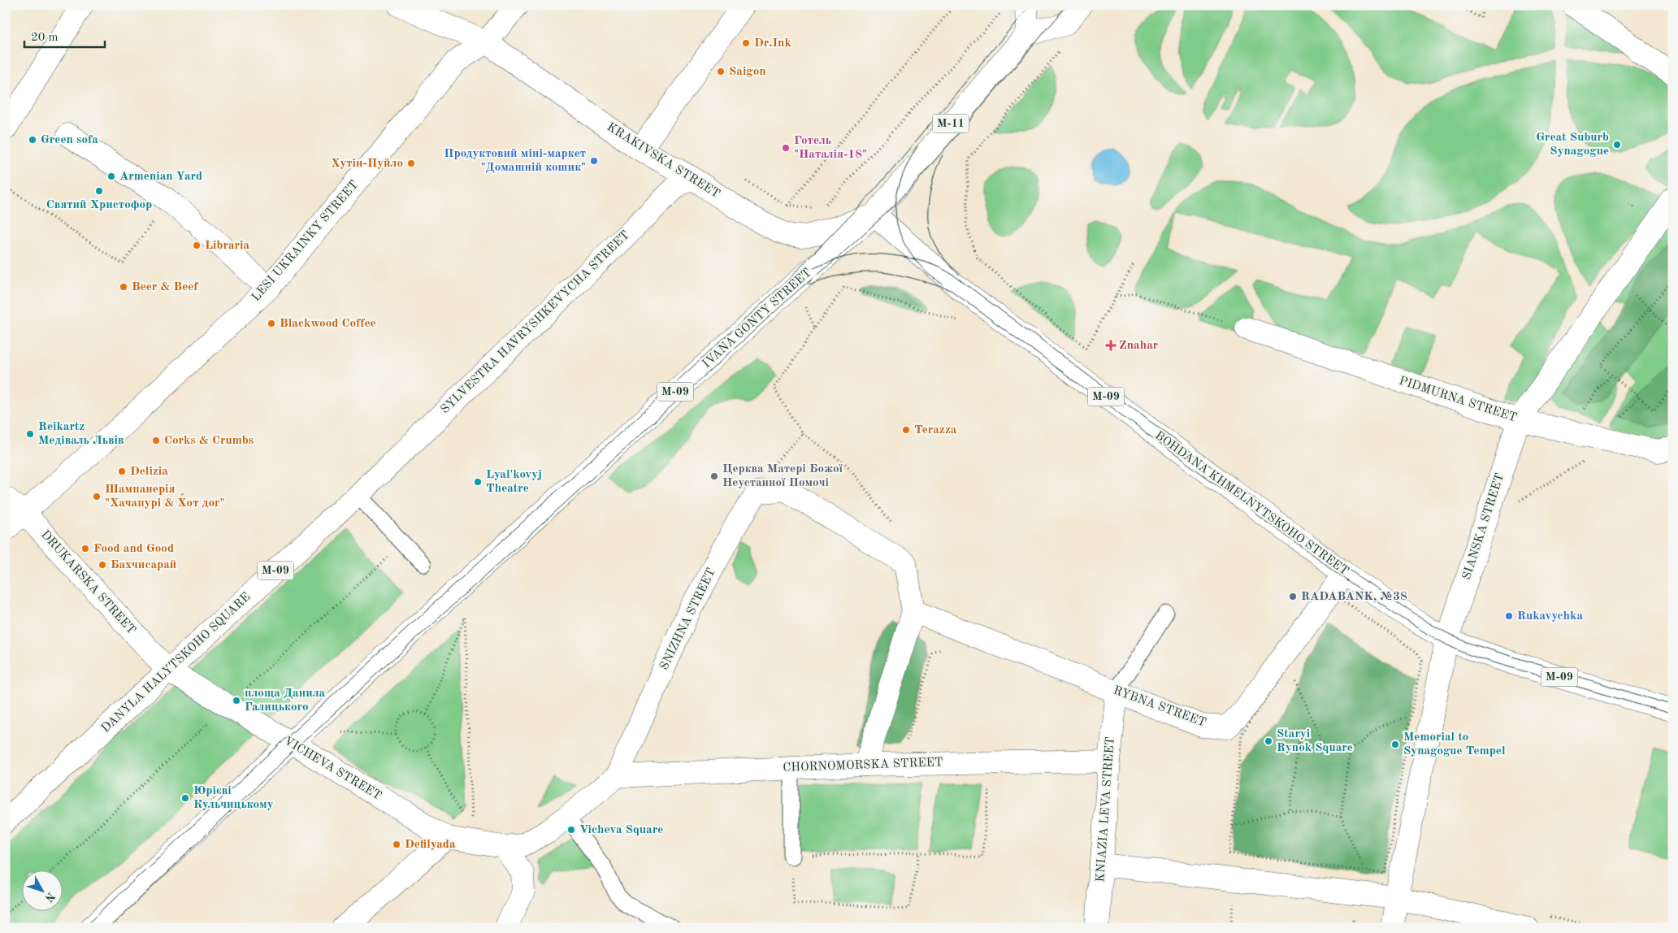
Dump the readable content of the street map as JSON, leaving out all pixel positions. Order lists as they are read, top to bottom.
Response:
{
  "streets": {
    "street": [
      "М-11",
      "KRAKIVSKA STREET",
      "LESI UKRAINKY STREET",
      "IVANA GONTY STREET",
      "SYLVESTRA HAVRYSHKEVYCHA STREET",
      "М-09",
      "PIDMURNA STREET",
      "BOHDANA KHMELNYTSKOHO STREET",
      "SIANSKA STREET",
      "DRUKARSKA STREET",
      "SNIZHNA STREET",
      "DANYLA HALYTSKOHO SQUARE",
      "RYBNA STREET",
      "CHORNOMORSKA STREET",
      "VICHEVA STREET",
      "KNIAZIA LEVA STREET"
    ]
  },
  "crossings": [
    ["М-11", "KRAKIVSKA STREET"],
    ["М-11", "IVANA GONTY STREET"],
    ["М-11", "BOHDANA KHMELNYTSKOHO STREET"],
    ["KRAKIVSKA STREET", "LESI UKRAINKY STREET"],
    ["KRAKIVSKA STREET", "IVANA GONTY STREET"],
    ["KRAKIVSKA STREET", "SYLVESTRA HAVRYSHKEVYCHA STREET"],
    ["KRAKIVSKA STREET", "BOHDANA KHMELNYTSKOHO STREET"],
    ["LESI UKRAINKY STREET", "DRUKARSKA STREET"],
    ["IVANA GONTY STREET", "М-09"],
    ["IVANA GONTY STREET", "BOHDANA KHMELNYTSKOHO STREET"],
    ["IVANA GONTY STREET", "VICHEVA STREET"],
    ["SYLVESTRA HAVRYSHKEVYCHA STREET", "DANYLA HALYTSKOHO SQUARE"],
    ["М-09", "VICHEVA STREET"],
    ["PIDMURNA STREET", "SIANSKA STREET"],
    ["BOHDANA KHMELNYTSKOHO STREET", "SIANSKA STREET"],
    ["BOHDANA KHMELNYTSKOHO STREET", "RYBNA STREET"],
    ["DRUKARSKA STREET", "DANYLA HALYTSKOHO SQUARE"],
    ["DRUKARSKA STREET", "VICHEVA STREET"],
    ["SNIZHNA STREET", "RYBNA STREET"],
    ["SNIZHNA STREET", "CHORNOMORSKA STREET"],
    ["DANYLA HALYTSKOHO SQUARE", "VICHEVA STREET"],
    ["RYBNA STREET", "KNIAZIA LEVA STREET"],
    ["CHORNOMORSKA STREET", "KNIAZIA LEVA STREET"]
  ],
  "places": {
    "other": [
      "Dr.Ink",
      "Saigon",
      "Green sofa",
      "Great Suburb Synagogue",
      "Готель \"Наталія-18\"",
      "Продуктовий міні-маркет \"Домашній кошик\"",
      "Хутін-Пуйло",
      "Armenian Yard",
      "Святий Христофор",
      "Libraria",
      "Beer & Beef",
      "Blackwood Coffee",
      "Terazza",
      "Reikartz Медіваль Львів",
      "Corks & Crumbs",
      "Delizia",
      "Церква Матері Божої Неустанної Помочі",
      "Lyal'kovyj Theatre",
      "Шампанерія \"Хачапурі & Хот дог\"",
      "Food and Good",
      "Бахчисарай",
      "RADABANK, №38",
      "Rukavychka",
      "площа Данила Галицького",
      "Staryi Rynok Square",
      "Memorial to Synagogue Tempel",
      "Юрієві Кульчицькому",
      "Vicheva Square",
      "Defilyada"
    ],
    "health": ["Znahar"]
  },
  "scale_bar": "20 m",
  "north": "bottom right"
}
